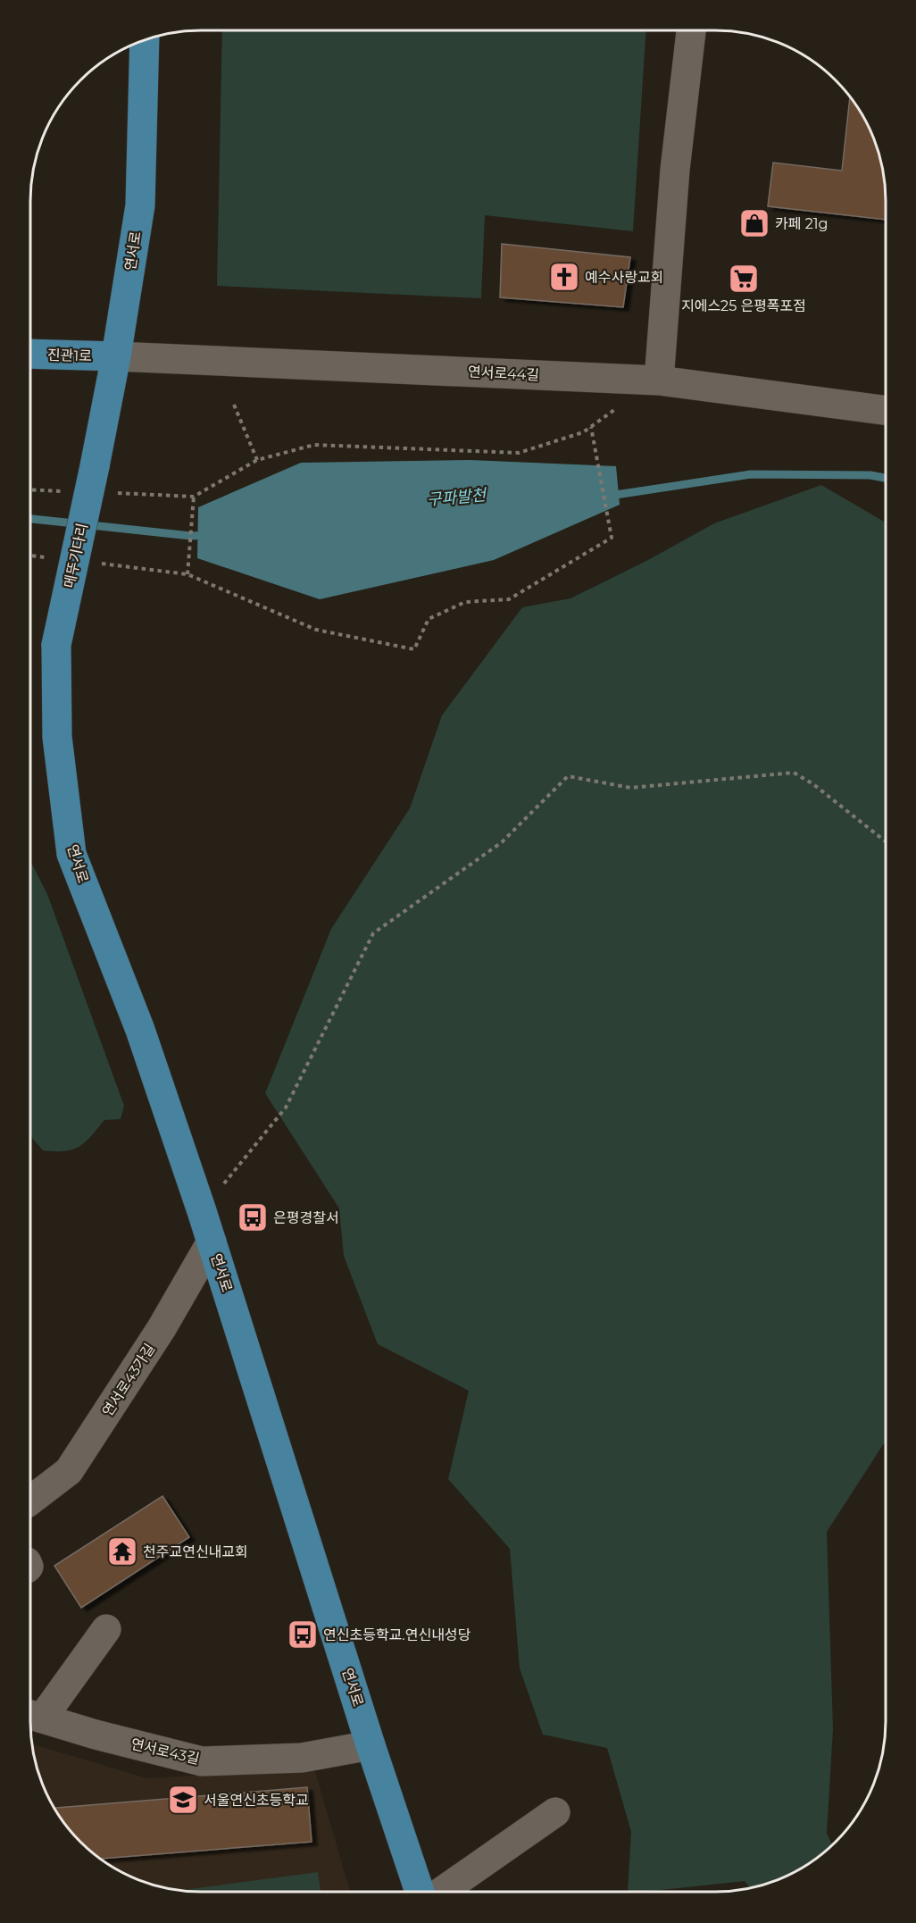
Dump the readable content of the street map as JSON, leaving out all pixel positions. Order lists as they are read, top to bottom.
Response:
{
  "streets": {
    "main road": ["연서로", "진관1로", "메뚜기다리"],
    "street": ["연서로44길", "연서로43가길", "연서로43길"]
  },
  "crossings": [
    ["연서로", "진관1로"],
    ["연서로", "연서로44길"],
    ["연서로", "메뚜기다리"],
    ["연서로", "연서로43가길"],
    ["연서로", "연서로43길"],
    ["진관1로", "연서로44길"]
  ],
  "water": ["구파발천"],
  "places": {
    "shop": ["카페 21g"],
    "church": ["예수사랑교회"],
    "supermarket": ["지에스25 은평폭포점"],
    "bus stop": ["은평경찰서", "연신초등학교.연신내성당"],
    "temple": ["천주교연신내교회"],
    "school or university": ["서울연신초등학교"]
  }
}
